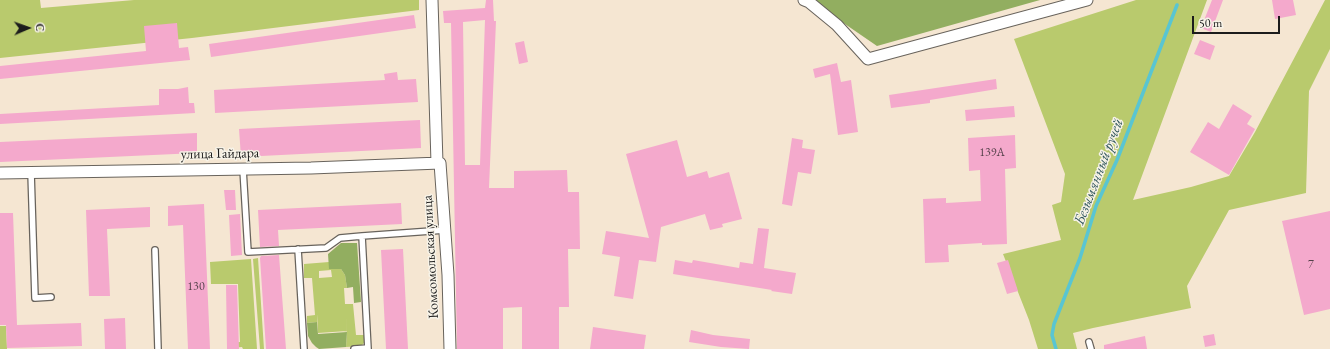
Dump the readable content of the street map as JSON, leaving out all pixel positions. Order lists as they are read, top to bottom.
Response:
{
  "streets": {
    "street": ["улица Гайдара", "Комсомольская улица"]
  },
  "crossings": [
    ["улица Гайдара", "Комсомольская улица"]
  ],
  "water": ["Безымянный ручей"],
  "house_numbers": ["139А", "7", "130"],
  "scale_bar": "50 m",
  "north": "right"
}
